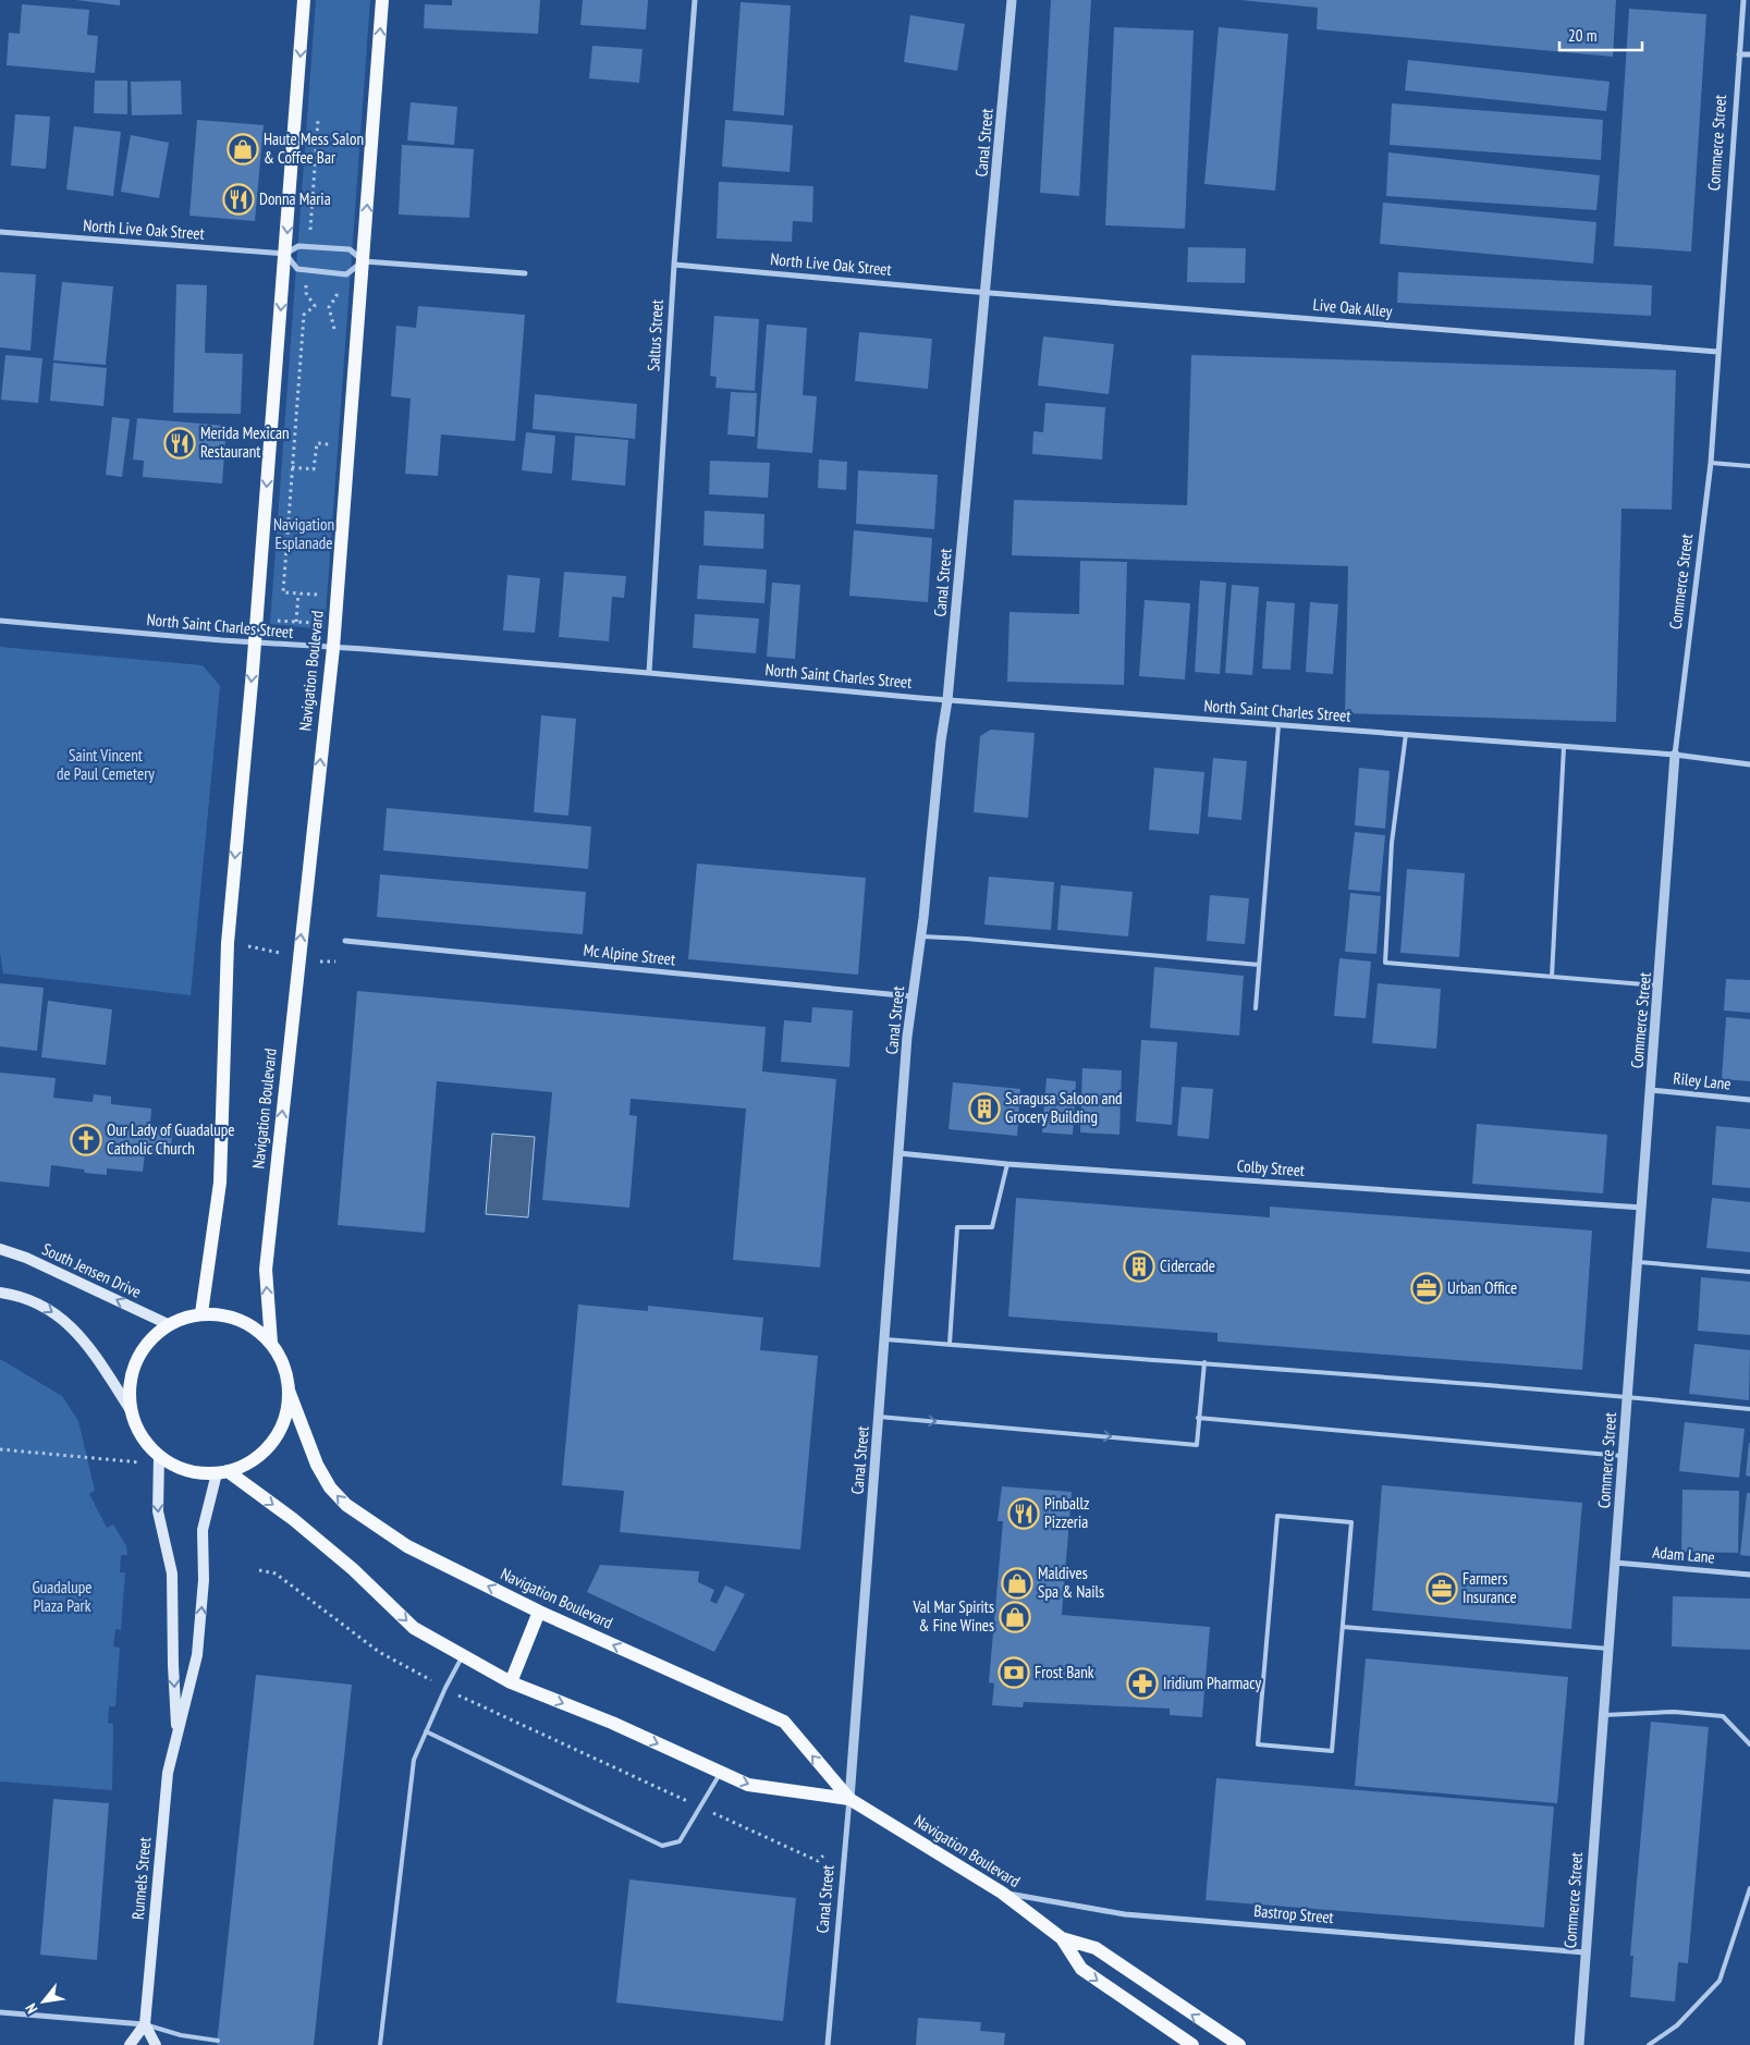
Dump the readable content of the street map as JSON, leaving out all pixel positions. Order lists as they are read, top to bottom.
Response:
{
  "streets": {
    "main road": ["Navigation Boulevard", "South Jensen Drive", "Runnels Street"],
    "street": [
      "Canal Street",
      "Commerce Street",
      "North Live Oak Street",
      "Live Oak Alley",
      "Saltus Street",
      "North Saint Charles Street",
      "Mc Alpine Street",
      "Riley Lane",
      "Colby Street",
      "Adam Lane",
      "Bastrop Street"
    ]
  },
  "crossings": [
    ["Canal Street", "North Live Oak Street"],
    ["Canal Street", "Live Oak Alley"],
    ["Canal Street", "North Saint Charles Street"],
    ["Canal Street", "Navigation Boulevard"],
    ["Canal Street", "Mc Alpine Street"],
    ["Canal Street", "Colby Street"],
    ["Commerce Street", "Live Oak Alley"],
    ["Commerce Street", "North Saint Charles Street"],
    ["Commerce Street", "Riley Lane"],
    ["Commerce Street", "Colby Street"],
    ["Commerce Street", "Adam Lane"],
    ["Commerce Street", "Bastrop Street"],
    ["North Live Oak Street", "Live Oak Alley"],
    ["North Live Oak Street", "Saltus Street"],
    ["North Live Oak Street", "Navigation Boulevard"],
    ["Saltus Street", "North Saint Charles Street"],
    ["North Saint Charles Street", "Navigation Boulevard"],
    ["Navigation Boulevard", "South Jensen Drive"],
    ["Navigation Boulevard", "Runnels Street"],
    ["Navigation Boulevard", "Bastrop Street"],
    ["South Jensen Drive", "Runnels Street"]
  ],
  "parks": ["Navigation Esplanade", "Saint Vincent de Paul Cemetery", "Guadalupe Plaza Park"],
  "places": {
    "shop": ["Haute Mess Salon & Coffee Bar", "Maldives Spa & Nails", "Val Mar Spirits & Fine Wines"],
    "restaurant": ["Donna Maria", "Merida Mexican Restaurant", "Pinballz Pizzeria"],
    "building": ["Saragusa Saloon and Grocery Building", "Cidercade"],
    "church": ["Our Lady of Guadalupe Catholic Church"],
    "office": ["Urban Office", "Farmers Insurance"],
    "bank": ["Frost Bank"],
    "pharmacy": ["Iridium Pharmacy"]
  },
  "scale_bar": "20 m",
  "north": "bottom left"
}
